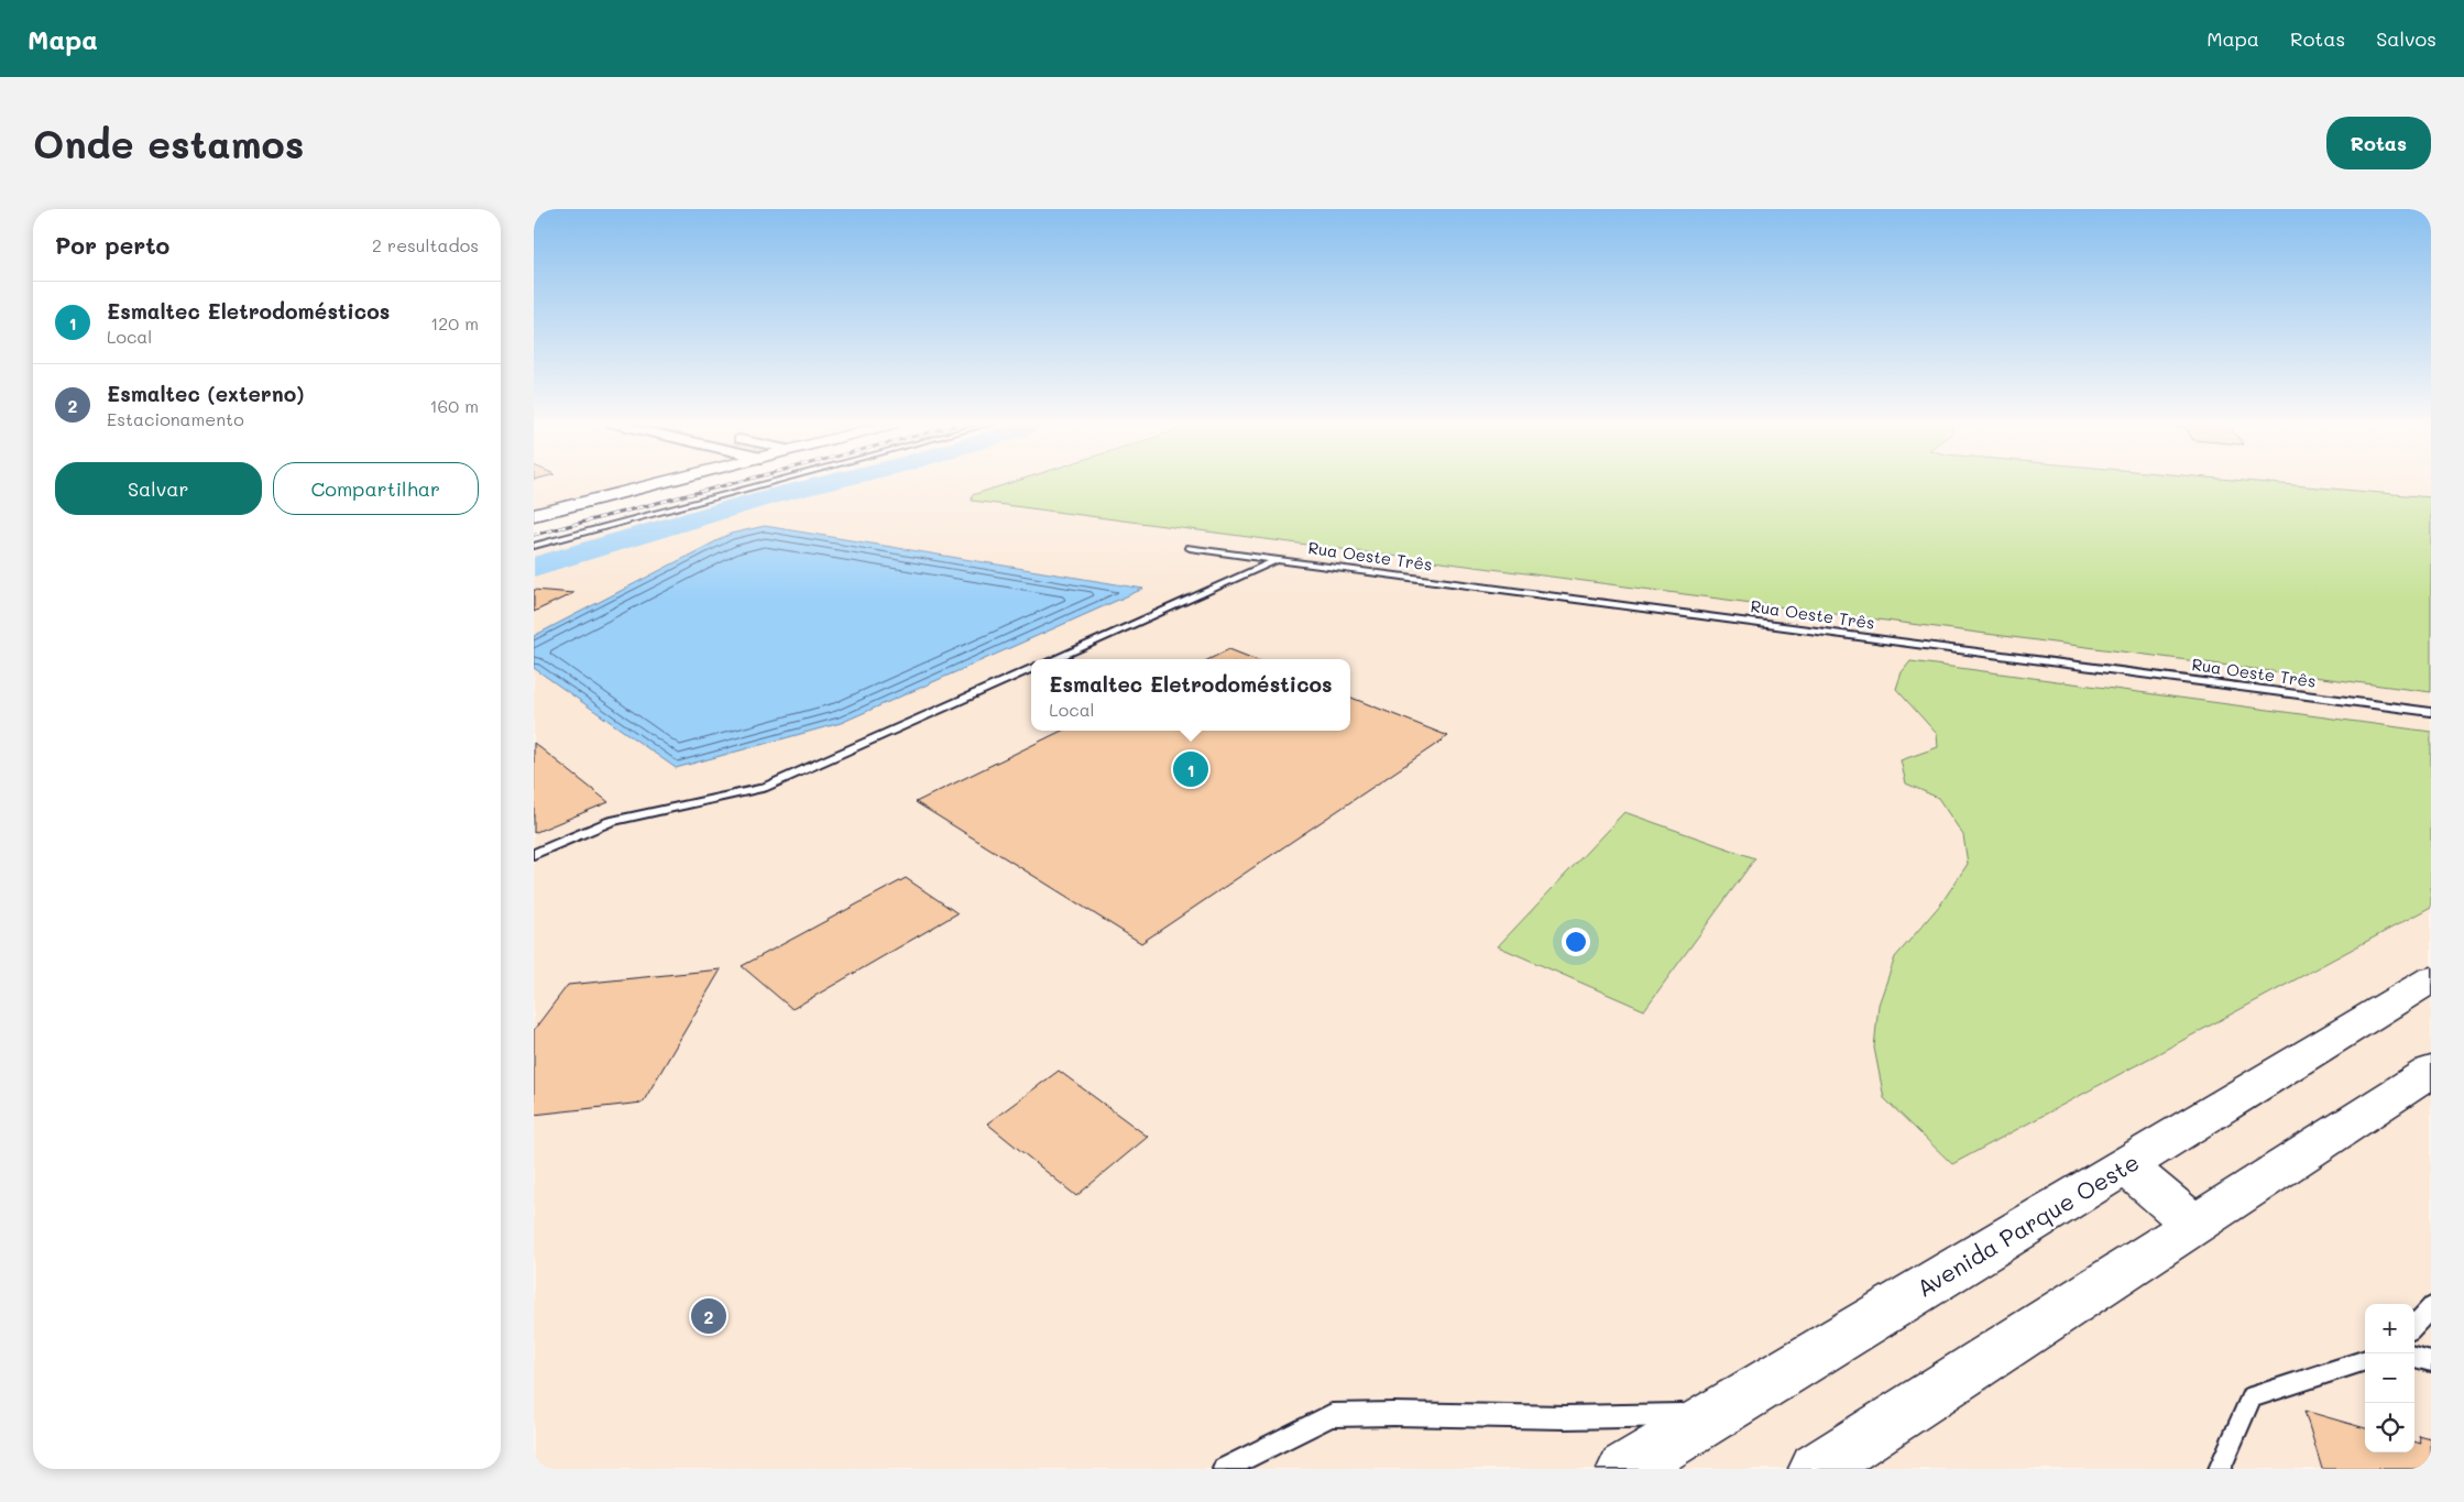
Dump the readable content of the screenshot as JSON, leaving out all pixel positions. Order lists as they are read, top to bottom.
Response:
{
  "streets": {
    "street": ["Avenida Parque Oeste"],
    "lane": ["Rua Oeste Três"]
  },
  "page": {
    "header": "Mapa",
    "nav": ["Mapa", "Rotas", "Salvos"],
    "buttons": [
      "Rotas",
      ["Salvar", "Compartilhar"]
    ],
    "title": "Onde estamos",
    "heading": ["Por perto", "2 resultados"],
    "list": [
      {
        "mark": "1",
        "name": "Esmaltec Eletrodomésticos",
        "note": "Local",
        "value": "120 m"
      },
      {
        "mark": "2",
        "name": "Esmaltec (externo)",
        "note": "Estacionamento",
        "value": "160 m"
      }
    ],
    "popup": ["Esmaltec Eletrodomésticos", "Local"],
    "pins": ["1", "2"],
    "map_buttons": ["+", "−"]
  }
}
